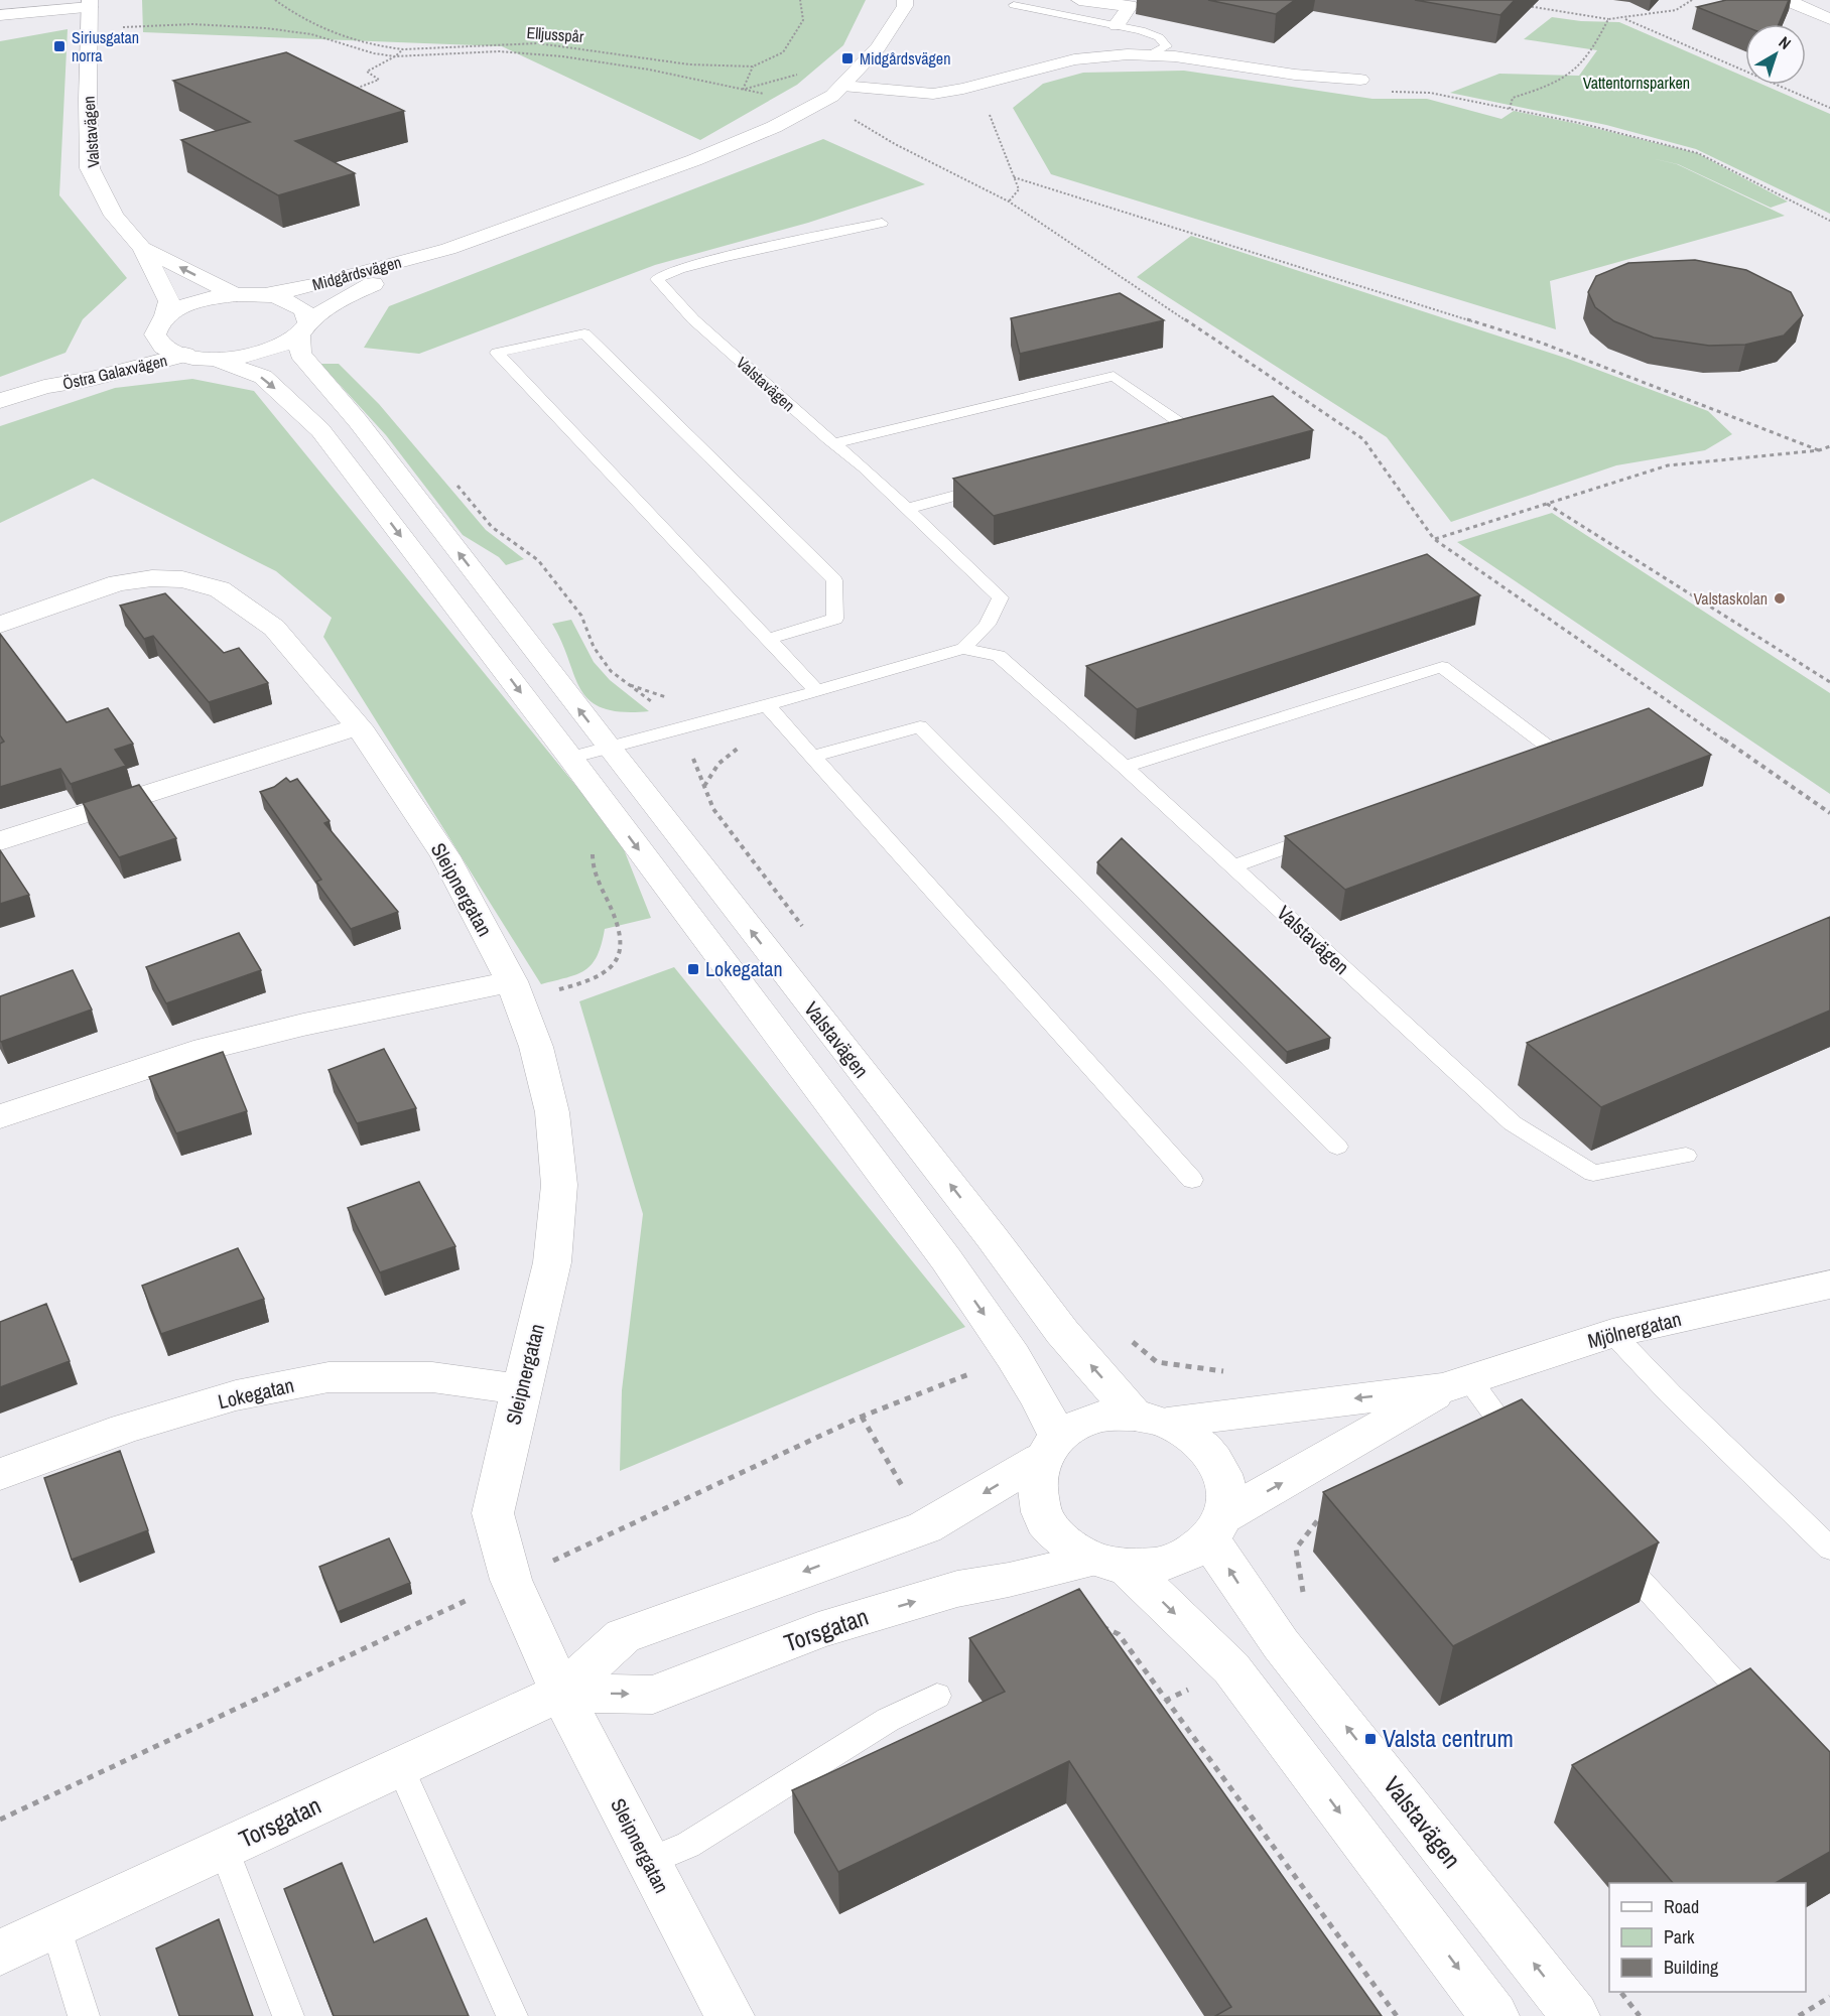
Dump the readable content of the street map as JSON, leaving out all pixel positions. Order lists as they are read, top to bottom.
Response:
{
  "streets": {
    "street": [
      "Valstavägen",
      "Midgårdsvägen",
      "Östra Galaxvägen",
      "Sleipnergatan",
      "Mjölnergatan",
      "Lokegatan",
      "Torsgatan"
    ],
    "path": ["Elljusspår"]
  },
  "crossings": [
    ["Valstavägen", "Midgårdsvägen"],
    ["Valstavägen", "Östra Galaxvägen"],
    ["Valstavägen", "Mjölnergatan"],
    ["Valstavägen", "Torsgatan"],
    ["Sleipnergatan", "Lokegatan"],
    ["Sleipnergatan", "Torsgatan"],
    ["Mjölnergatan", "Torsgatan"]
  ],
  "parks": ["Vattentornsparken"],
  "places": {
    "transit": [
      "Siriusgatan norra",
      "Midgårdsvägen",
      "Lokegatan",
      "Valsta centrum"
    ],
    "other": ["Valstaskolan"]
  },
  "legend": ["Road", "Park", "Building"],
  "north": "top right"
}
